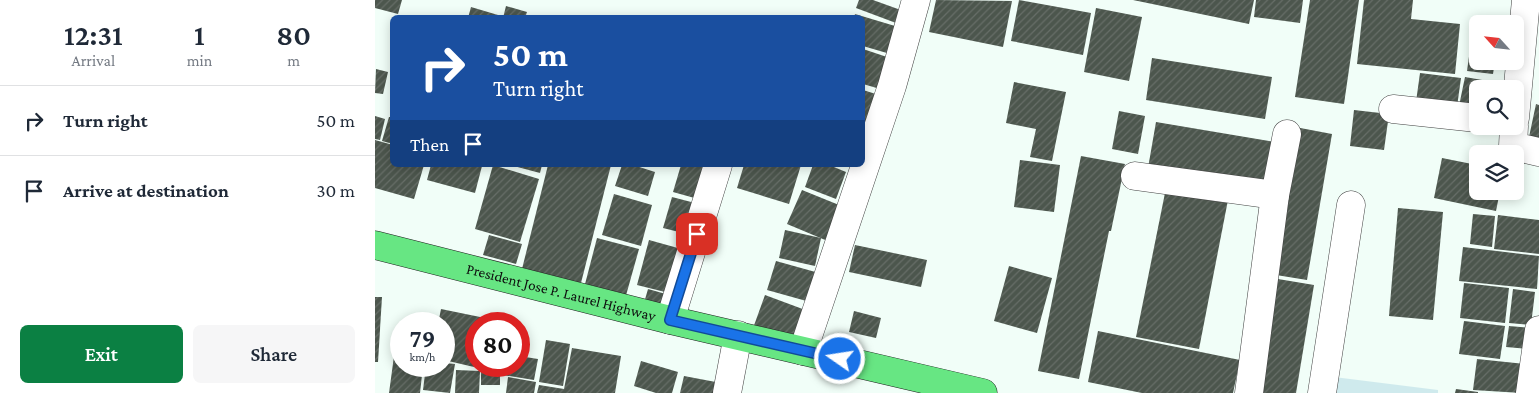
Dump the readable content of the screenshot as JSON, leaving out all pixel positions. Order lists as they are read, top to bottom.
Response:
{
  "streets": {
    "highway": ["President Jose P. Laurel Highway"]
  },
  "north": "top left",
  "page": {
    "eta": [
      "12:31",
      "Arrival",
      "1",
      "min",
      "80",
      "m"
    ],
    "turn": ["50 m", "Turn right"],
    "list": [
      {
        "name": "Turn right",
        "value": "50 m"
      },
      {
        "name": "Arrive at destination",
        "value": "30 m"
      }
    ],
    "then": "Then",
    "speed": "79 km/h",
    "limit": "80",
    "buttons": ["Exit", "Share"]
  }
}
